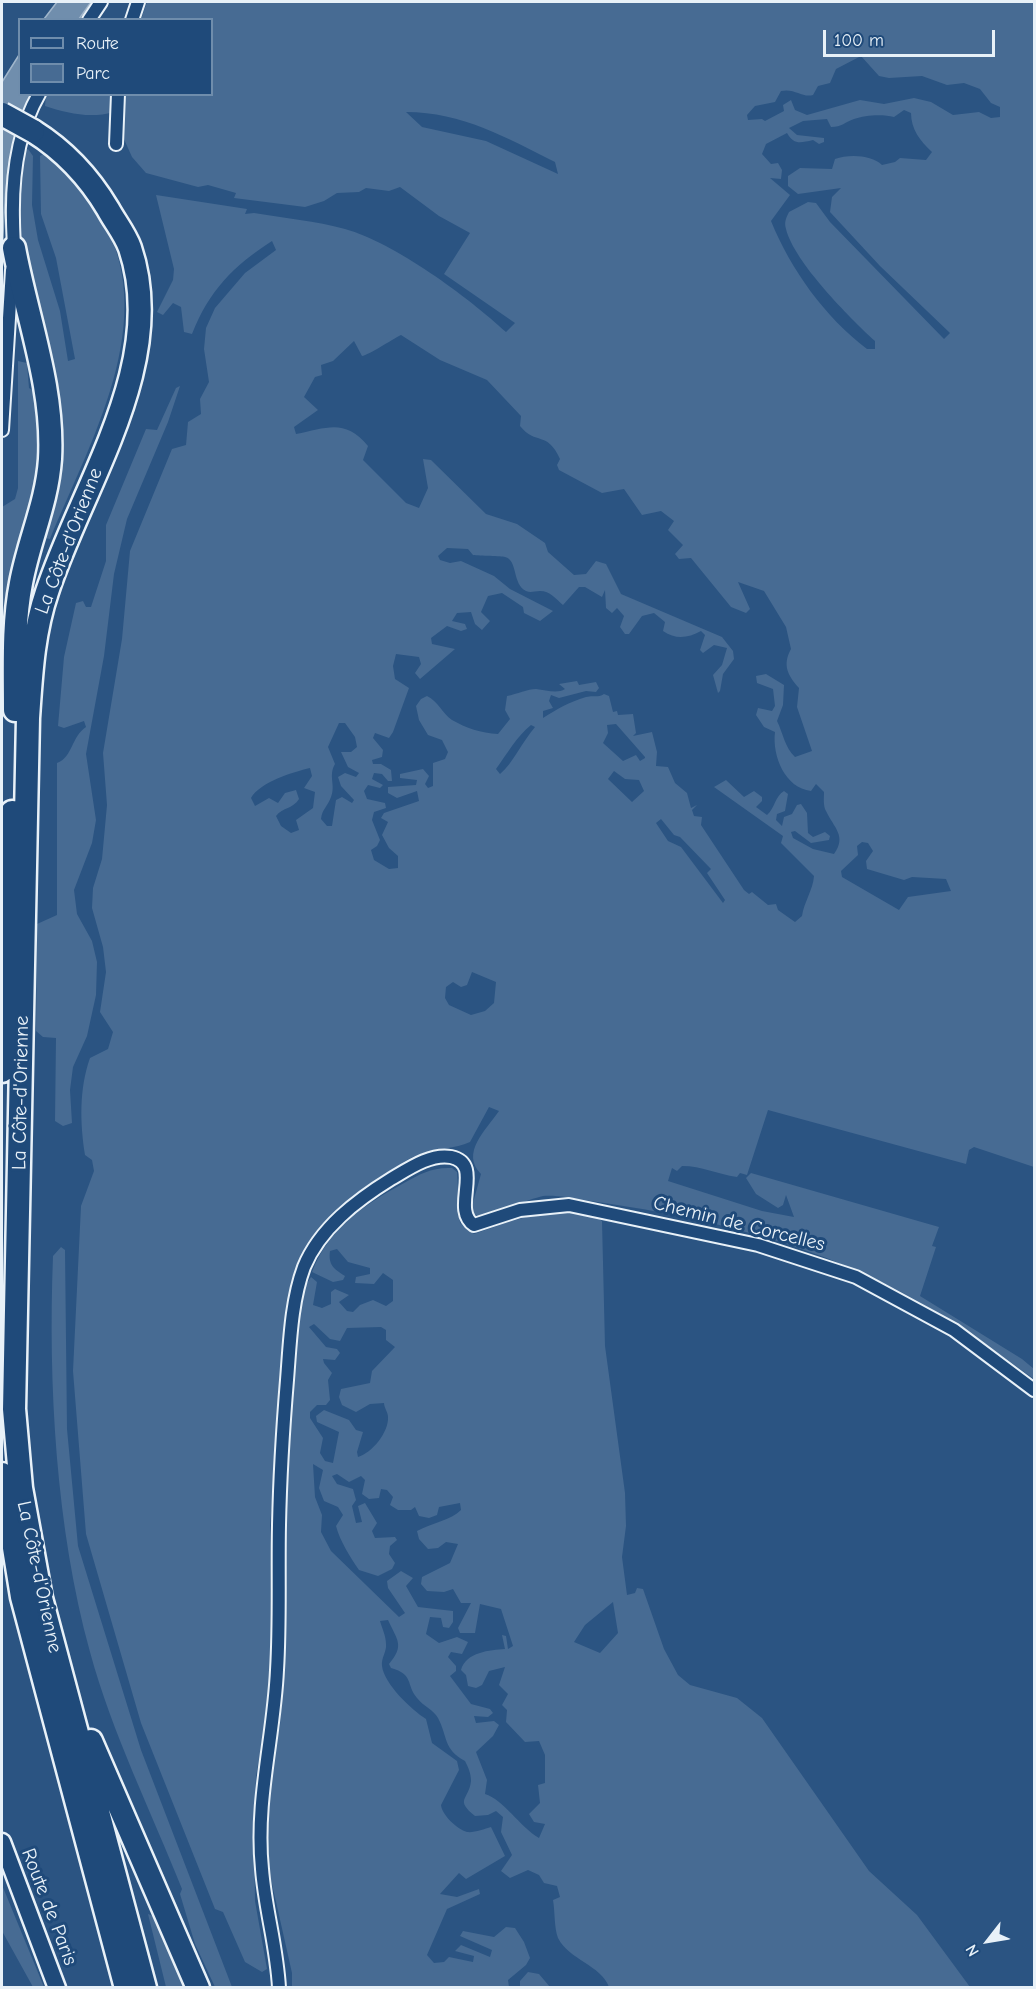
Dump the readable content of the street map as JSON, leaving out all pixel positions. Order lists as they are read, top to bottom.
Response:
{
  "streets": {
    "highway": ["La Côte-d'Orienne"],
    "main road": ["Route de Paris"],
    "street": ["Chemin de Corcelles"]
  },
  "legend": ["Route", "Parc"],
  "scale_bar": "100 m",
  "north": "bottom left"
}
